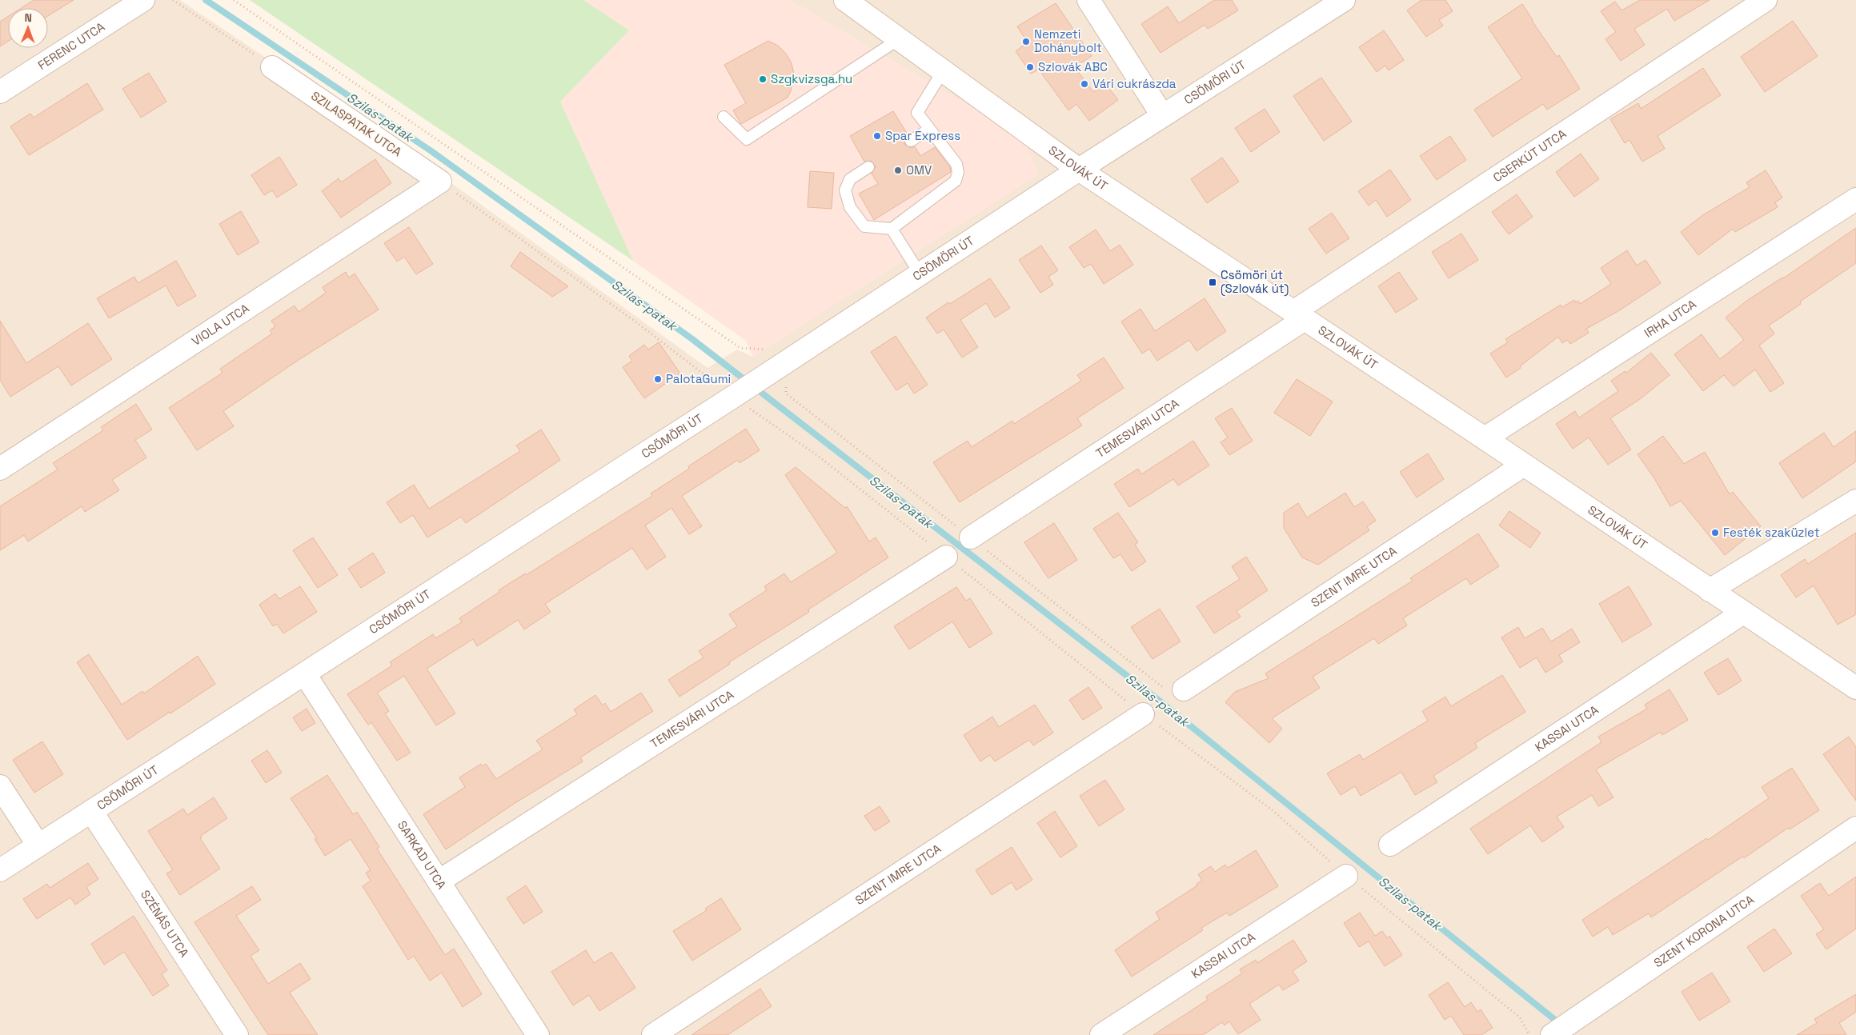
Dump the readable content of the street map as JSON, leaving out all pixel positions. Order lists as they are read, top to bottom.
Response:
{
  "streets": {
    "street": [
      "FERENC UTCA",
      "CSÖMÖRI ÚT",
      "SZILASPATAK UTCA",
      "CSERKÚT UTCA",
      "SZLOVÁK ÚT",
      "IRHA UTCA",
      "VIOLA UTCA",
      "TEMESVÁRI UTCA",
      "SZENT IMRE UTCA",
      "KASSAI UTCA",
      "SARKAD UTCA",
      "SZÉNÁS UTCA",
      "SZENT KORONA UTCA"
    ]
  },
  "crossings": [
    ["CSÖMÖRI ÚT", "SZLOVÁK ÚT"],
    ["CSÖMÖRI ÚT", "SARKAD UTCA"],
    ["CSÖMÖRI ÚT", "SZÉNÁS UTCA"],
    ["SZILASPATAK UTCA", "VIOLA UTCA"],
    ["CSERKÚT UTCA", "SZLOVÁK ÚT"],
    ["CSERKÚT UTCA", "TEMESVÁRI UTCA"],
    ["SZLOVÁK ÚT", "IRHA UTCA"],
    ["SZLOVÁK ÚT", "TEMESVÁRI UTCA"],
    ["SZLOVÁK ÚT", "SZENT IMRE UTCA"],
    ["SZLOVÁK ÚT", "KASSAI UTCA"],
    ["TEMESVÁRI UTCA", "SARKAD UTCA"]
  ],
  "water": ["Szilas-patak"],
  "places": {
    "other": [
      "Nemzeti Dohánybolt",
      "Szlovák ABC",
      "Szgkvizsga.hu",
      "Vári cukrászda",
      "Spar Express",
      "OMV",
      "PalotaGumi",
      "Festék szaküzlet"
    ],
    "transit": ["Csömöri út (Szlovák út)"]
  },
  "north": "top"
}
